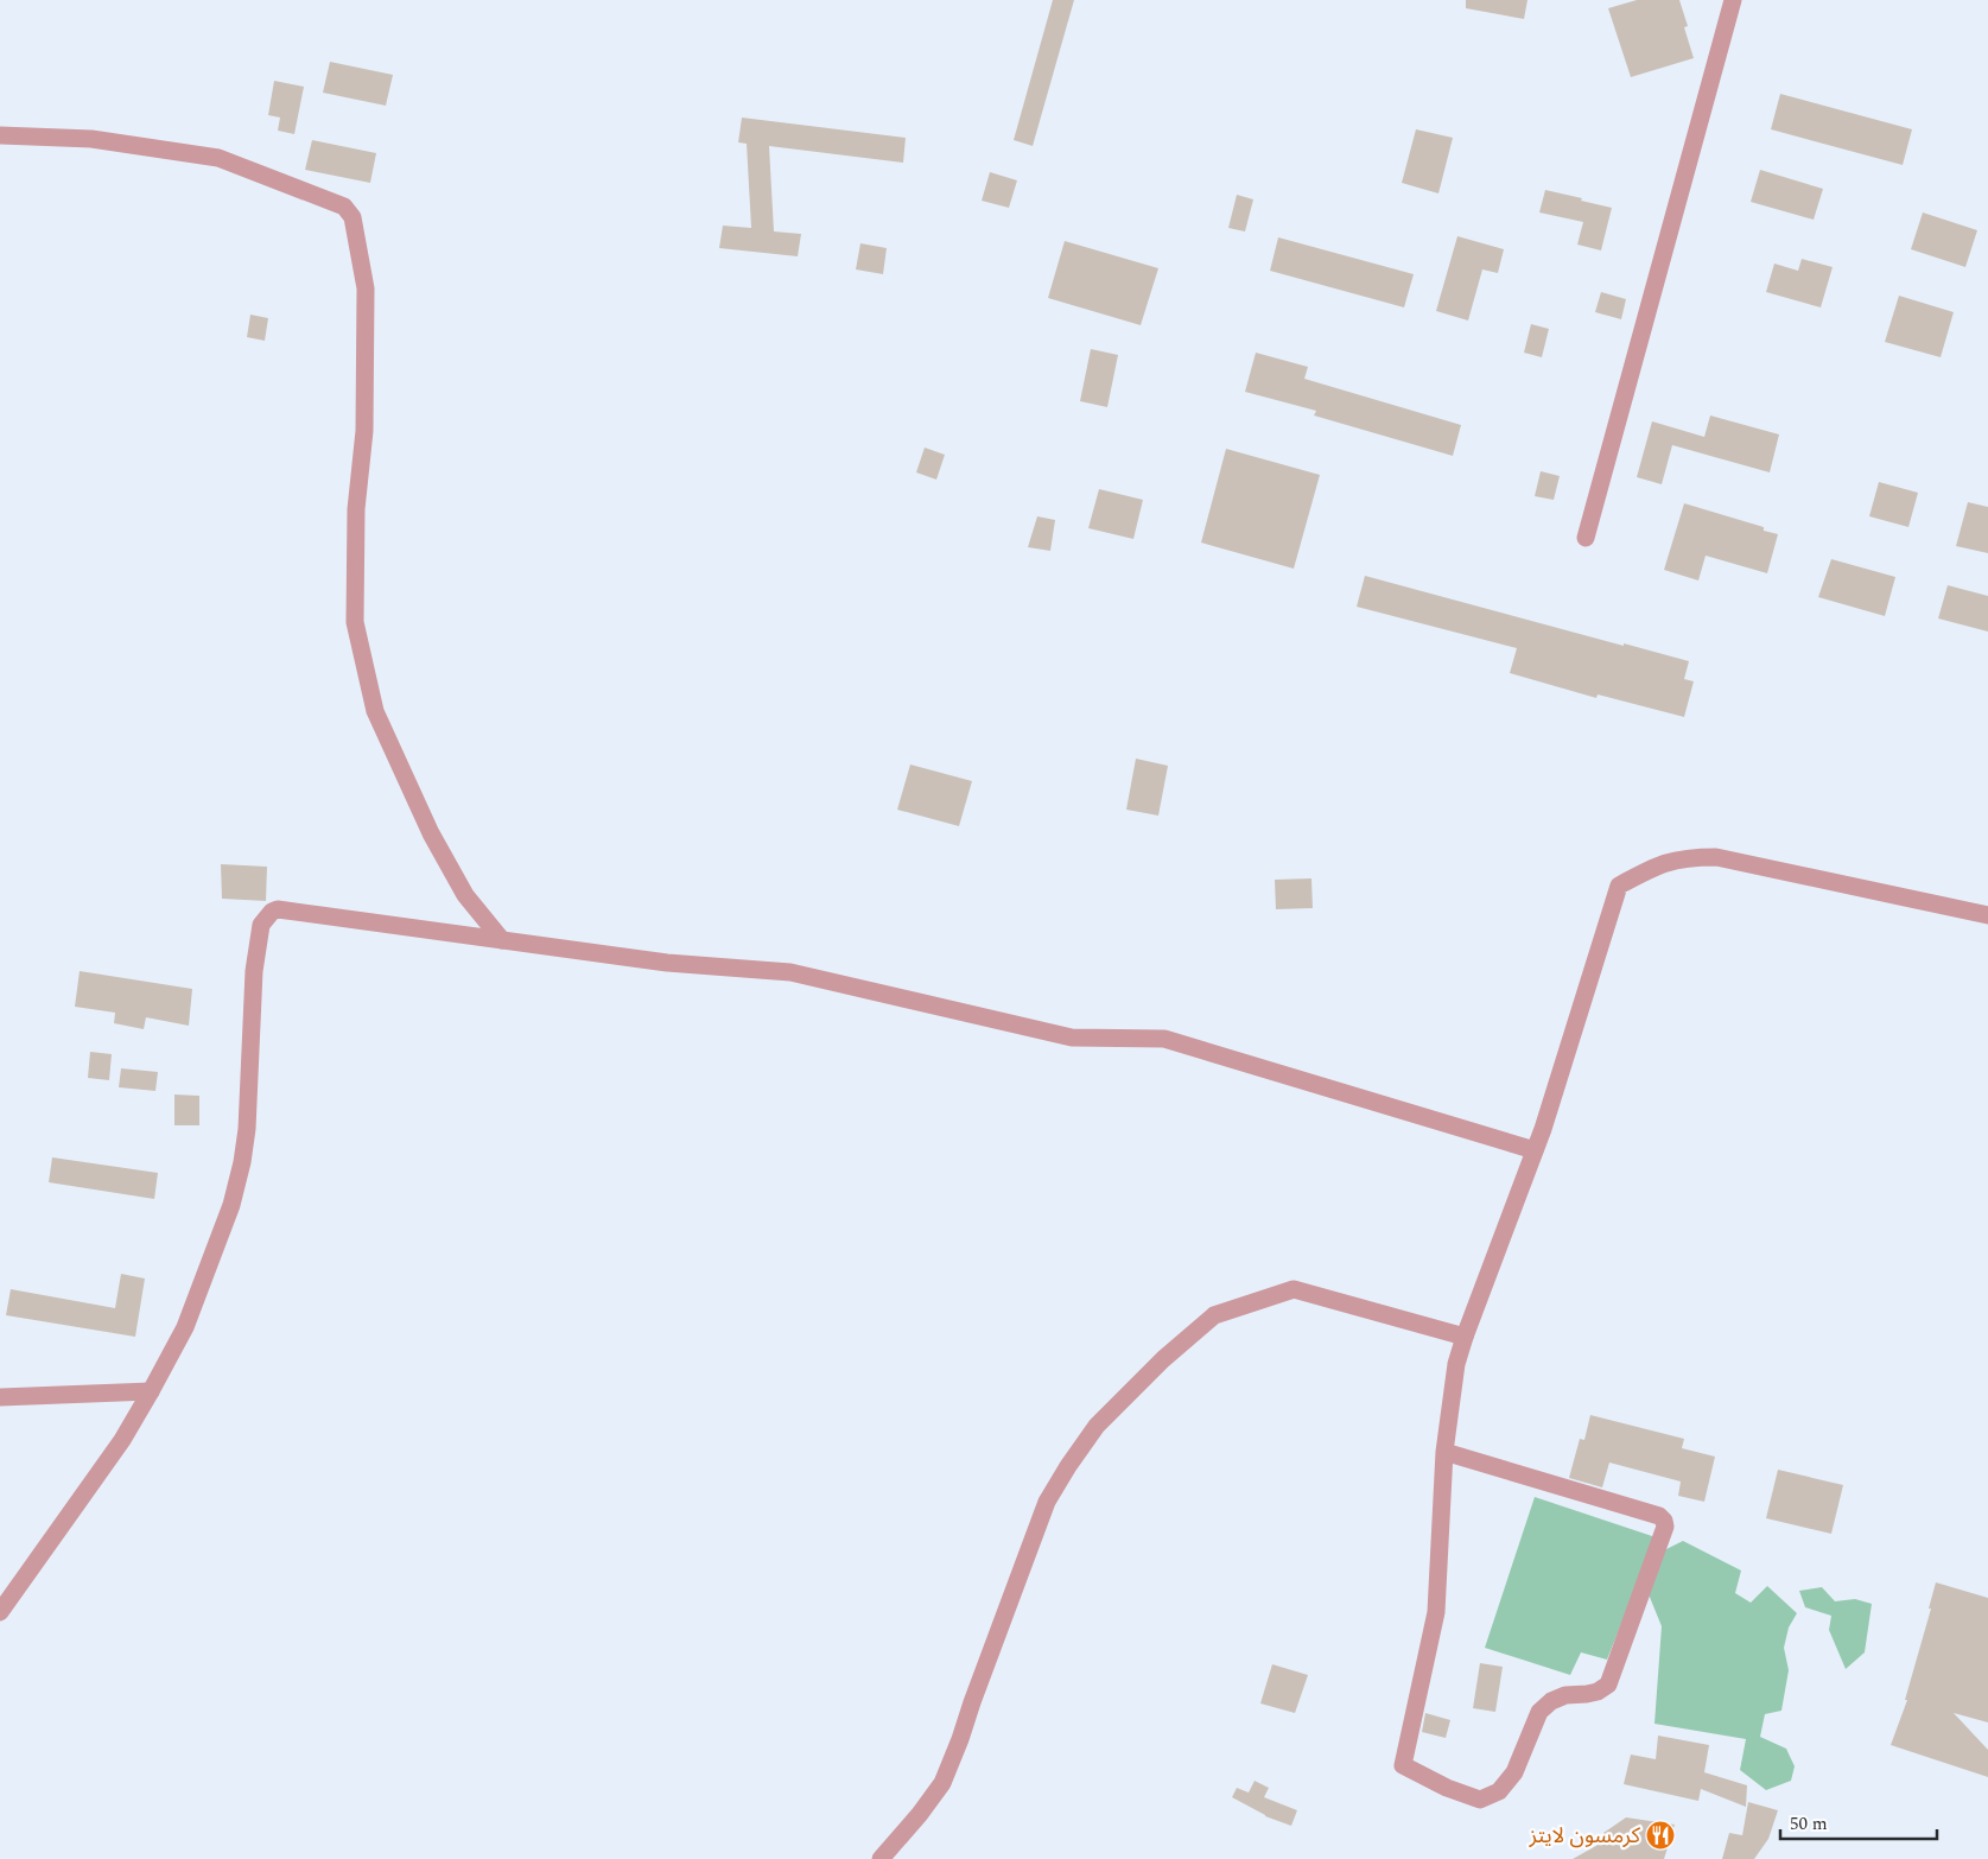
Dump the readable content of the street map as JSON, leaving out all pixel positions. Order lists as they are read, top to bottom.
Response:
{
  "places": {
    "restaurant": ["كرمسون لايتز"]
  },
  "scale_bar": "50 m"
}
